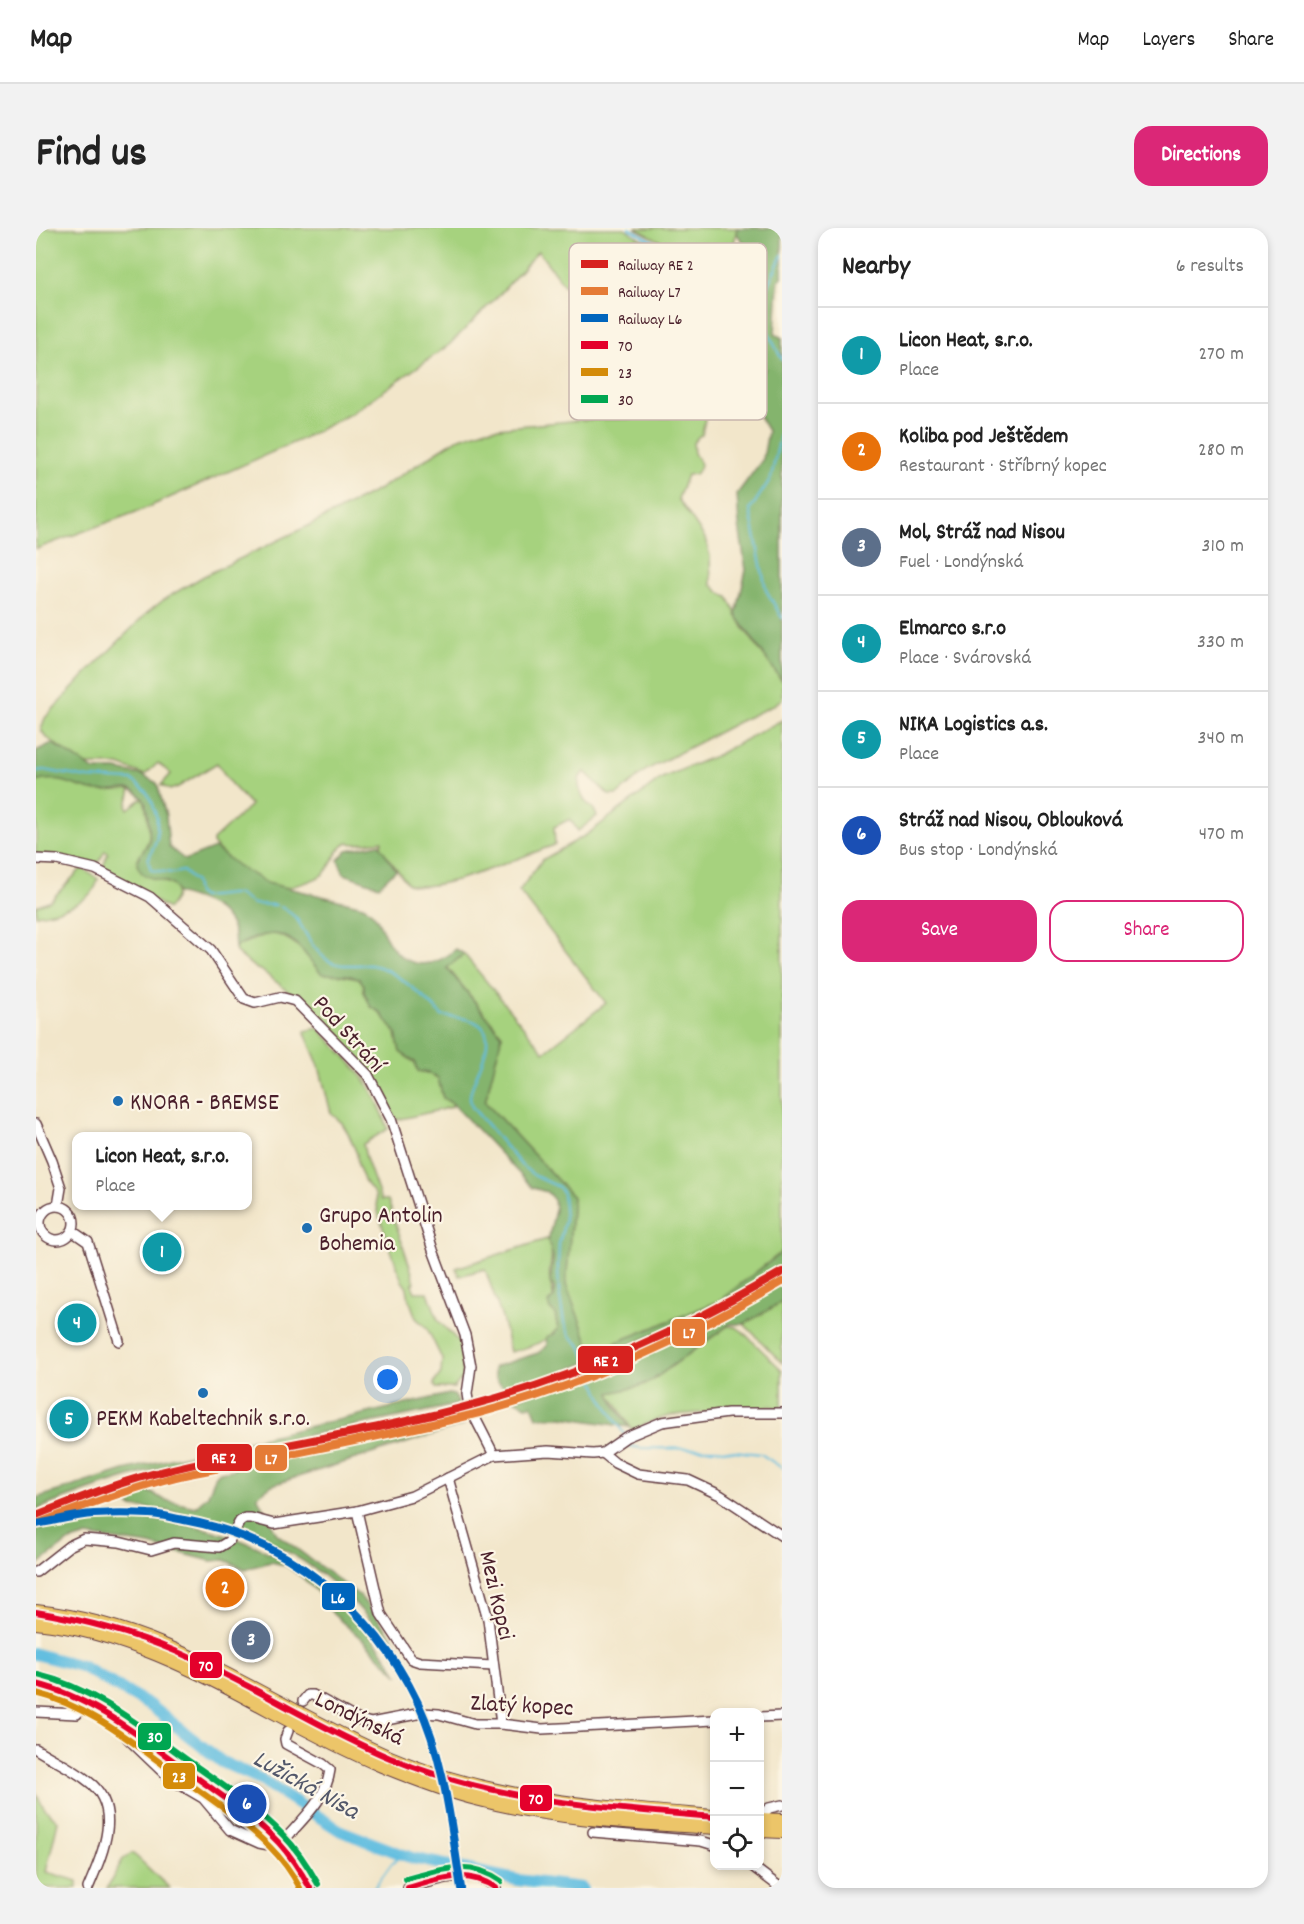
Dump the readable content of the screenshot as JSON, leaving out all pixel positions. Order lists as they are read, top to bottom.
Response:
{
  "streets": {
    "highway": ["Londýnská"],
    "street": ["Pod Strání", "Mezi Kopci", "Zlatý kopec"]
  },
  "crossings": [
    ["Mezi Kopci", "Zlatý kopec"]
  ],
  "water": ["Lužická Nisa"],
  "places": ["KNORR - BREMSE", "Grupo Antolin Bohemia", "PEKM Kabeltechnik s.r.o."],
  "lines": [
    "rail line L7",
    "rail line L6",
    "transit line 70",
    "transit line 30",
    "transit line 23"
  ],
  "legend": [
    "Railway RE 2",
    "Railway L7",
    "Railway L6",
    "70",
    "23",
    "30"
  ],
  "page": {
    "header": "Map",
    "nav": ["Map", "Layers", "Share"],
    "title": "Find us",
    "buttons": [
      "Directions",
      ["Save", "Share"]
    ],
    "heading": ["Nearby", "6 results"],
    "list": [
      {
        "mark": "1",
        "name": "Licon Heat, s.r.o.",
        "note": "Place",
        "value": "270 m"
      },
      {
        "mark": "2",
        "name": "Koliba pod Ještědem",
        "note": "Restaurant · Stříbrný kopec",
        "value": "280 m"
      },
      {
        "mark": "3",
        "name": "Mol, Stráž nad Nisou",
        "note": "Fuel · Londýnská",
        "value": "310 m"
      },
      {
        "mark": "4",
        "name": "Elmarco s.r.o",
        "note": "Place · Svárovská",
        "value": "330 m"
      },
      {
        "mark": "5",
        "name": "NIKA Logistics a.s.",
        "note": "Place",
        "value": "340 m"
      },
      {
        "mark": "6",
        "name": "Stráž nad Nisou, Oblouková",
        "note": "Bus stop · Londýnská",
        "value": "470 m"
      }
    ],
    "popup": ["Licon Heat, s.r.o.", "Place"],
    "pins": [
      "1",
      "4",
      "5",
      "2",
      "3",
      "6"
    ],
    "map_buttons": ["+", "−"]
  }
}
